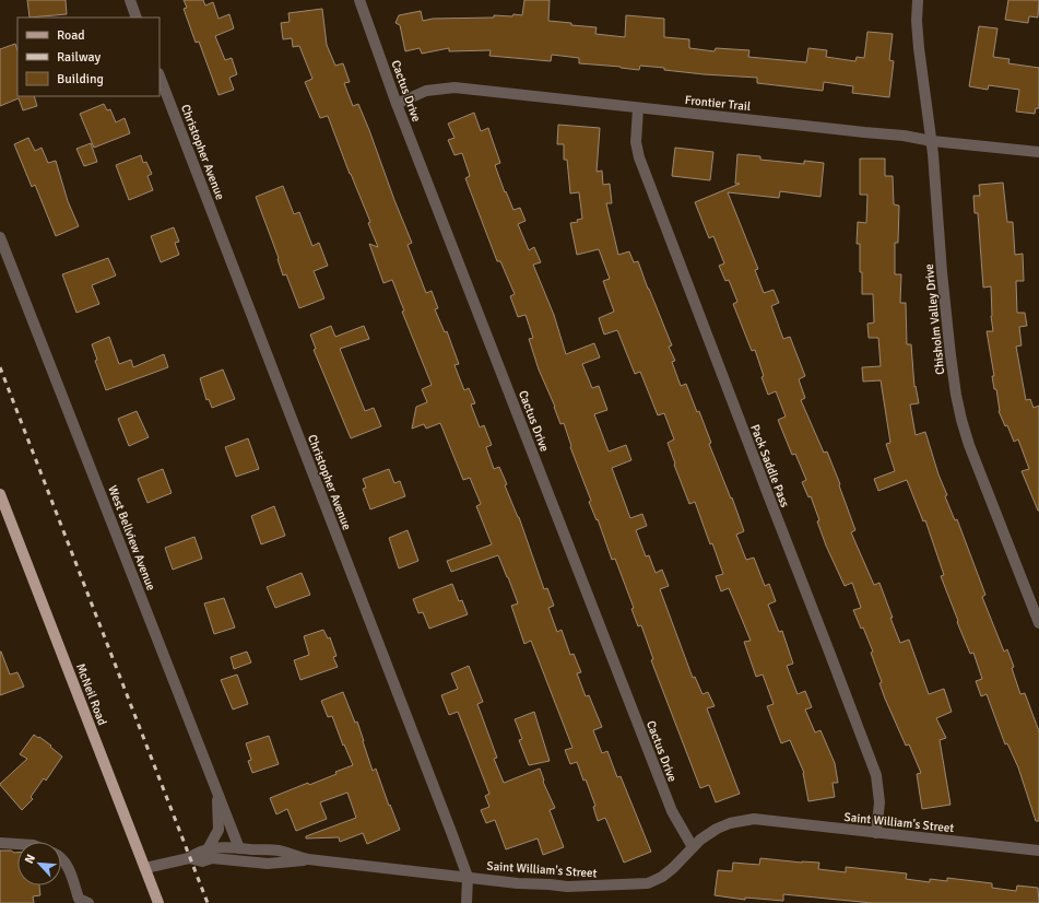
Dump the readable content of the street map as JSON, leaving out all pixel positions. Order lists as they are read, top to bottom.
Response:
{
  "streets": {
    "main road": ["McNeil Road"],
    "street": [
      "Cactus Drive",
      "Frontier Trail",
      "Christopher Avenue",
      "Chisholm Valley Drive",
      "Pack Saddle Pass",
      "West Bellview Avenue",
      "Saint William's Street"
    ]
  },
  "crossings": [
    ["Cactus Drive", "Frontier Trail"],
    ["Cactus Drive", "Saint William's Street"],
    ["Frontier Trail", "Chisholm Valley Drive"],
    ["Frontier Trail", "Pack Saddle Pass"],
    ["Christopher Avenue", "Saint William's Street"],
    ["Pack Saddle Pass", "Saint William's Street"],
    ["West Bellview Avenue", "Saint William's Street"],
    ["McNeil Road", "Saint William's Street"]
  ],
  "legend": ["Road", "Railway", "Building"],
  "north": "top left"
}
